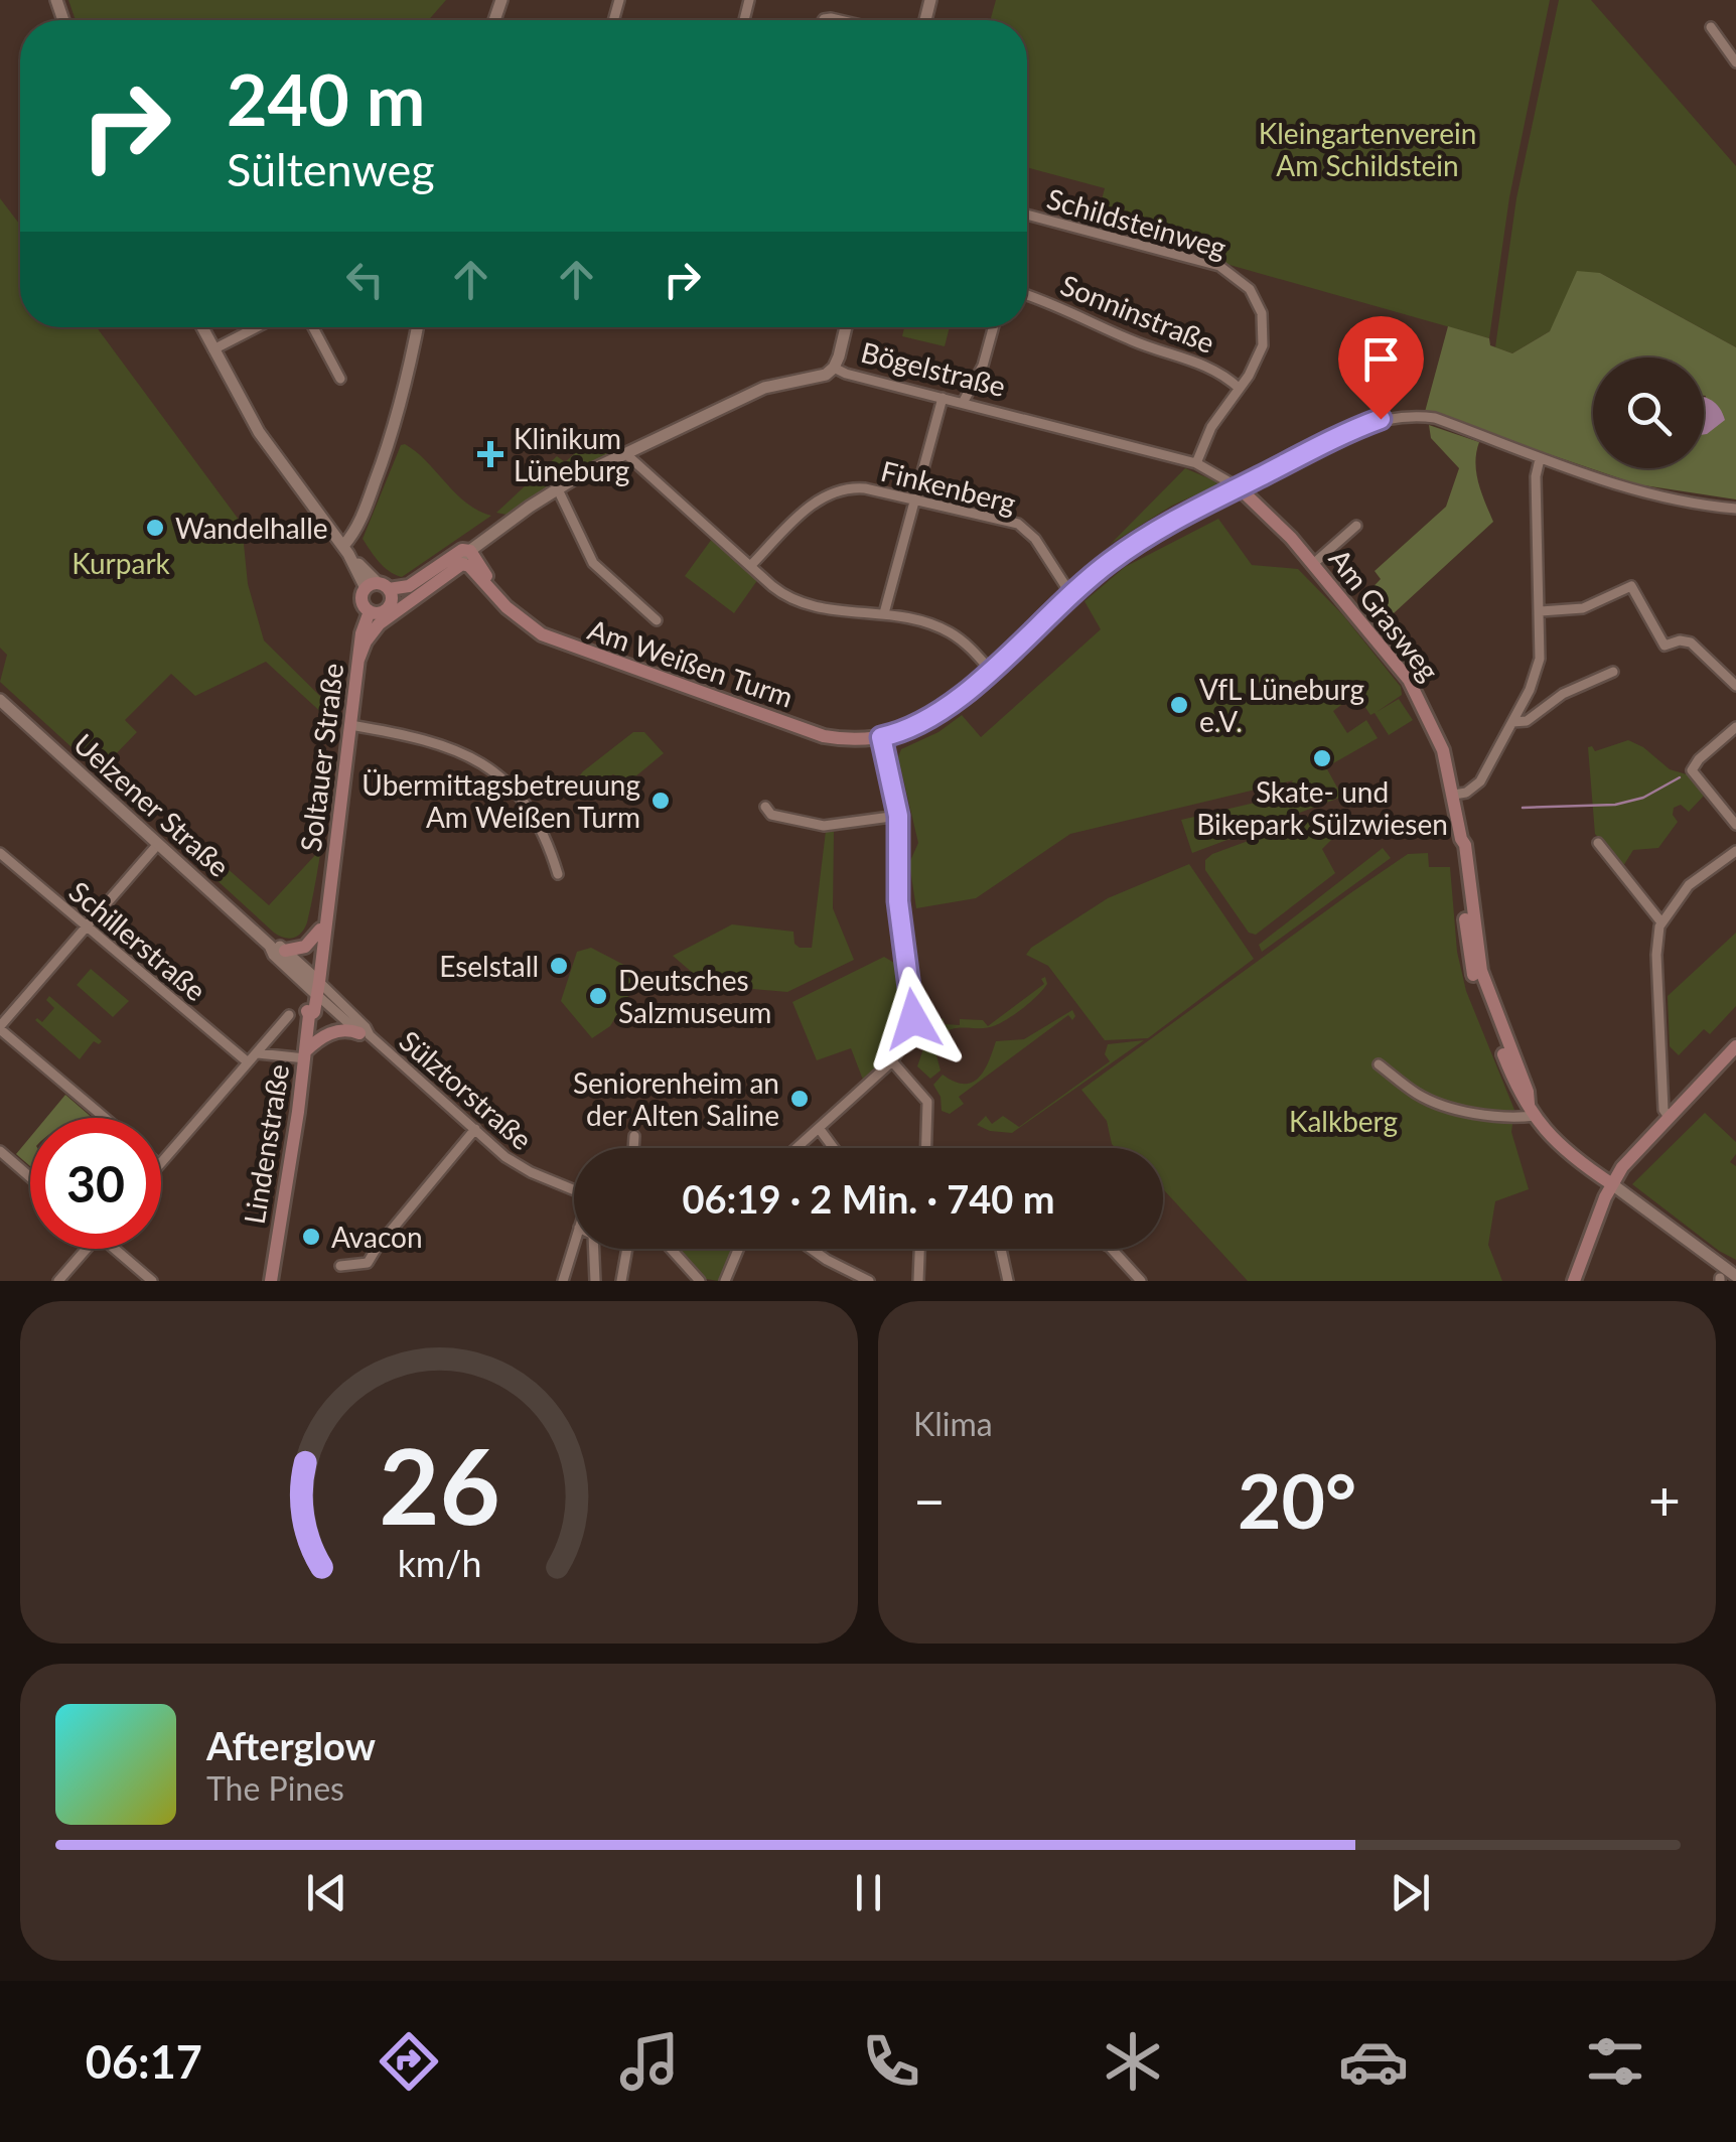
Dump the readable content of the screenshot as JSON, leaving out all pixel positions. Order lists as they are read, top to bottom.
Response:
{
  "streets": {
    "main road": [
      "Bögelstraße",
      "Am Grasweg",
      "Am Weißen Turm",
      "Soltauer Straße",
      "Lindenstraße"
    ],
    "street": [
      "Schildsteinweg",
      "Sonninstraße",
      "Finkenberg",
      "Uelzener Straße",
      "Schillerstraße",
      "Sülztorstraße"
    ]
  },
  "crossings": [
    ["Schildsteinweg", "Sonninstraße"],
    ["Bögelstraße", "Am Grasweg"],
    ["Bögelstraße", "Am Weißen Turm"],
    ["Bögelstraße", "Soltauer Straße"],
    ["Finkenberg", "Am Weißen Turm"],
    ["Am Grasweg", "Am Weißen Turm"],
    ["Soltauer Straße", "Uelzener Straße"],
    ["Soltauer Straße", "Sülztorstraße"],
    ["Soltauer Straße", "Lindenstraße"],
    ["Uelzener Straße", "Sülztorstraße"],
    ["Uelzener Straße", "Lindenstraße"],
    ["Sülztorstraße", "Lindenstraße"]
  ],
  "parks": ["Kleingartenverein Am Schildstein", "Kurpark", "Kalkberg"],
  "places": {
    "health": ["Klinikum Lüneburg"],
    "other": [
      "Wandelhalle",
      "VfL Lüneburg e.V.",
      "Skate- und Bikepark Sülzwiesen",
      "Übermittagsbetreuung Am Weißen Turm",
      "Eselstall",
      "Deutsches Salzmuseum",
      "Seniorenheim an der Alten Saline",
      "Avacon"
    ]
  },
  "page": {
    "turn": ["240 m", "Sültenweg"],
    "limit": "30",
    "trip": "06:19 · 2 Min. · 740 m",
    "tile": "Klima",
    "heat": ["−", "20°", "+"],
    "song": ["Afterglow", "The Pines"],
    "tabs": "06:17",
    "gauge": ["26", "km/h"]
  }
}
